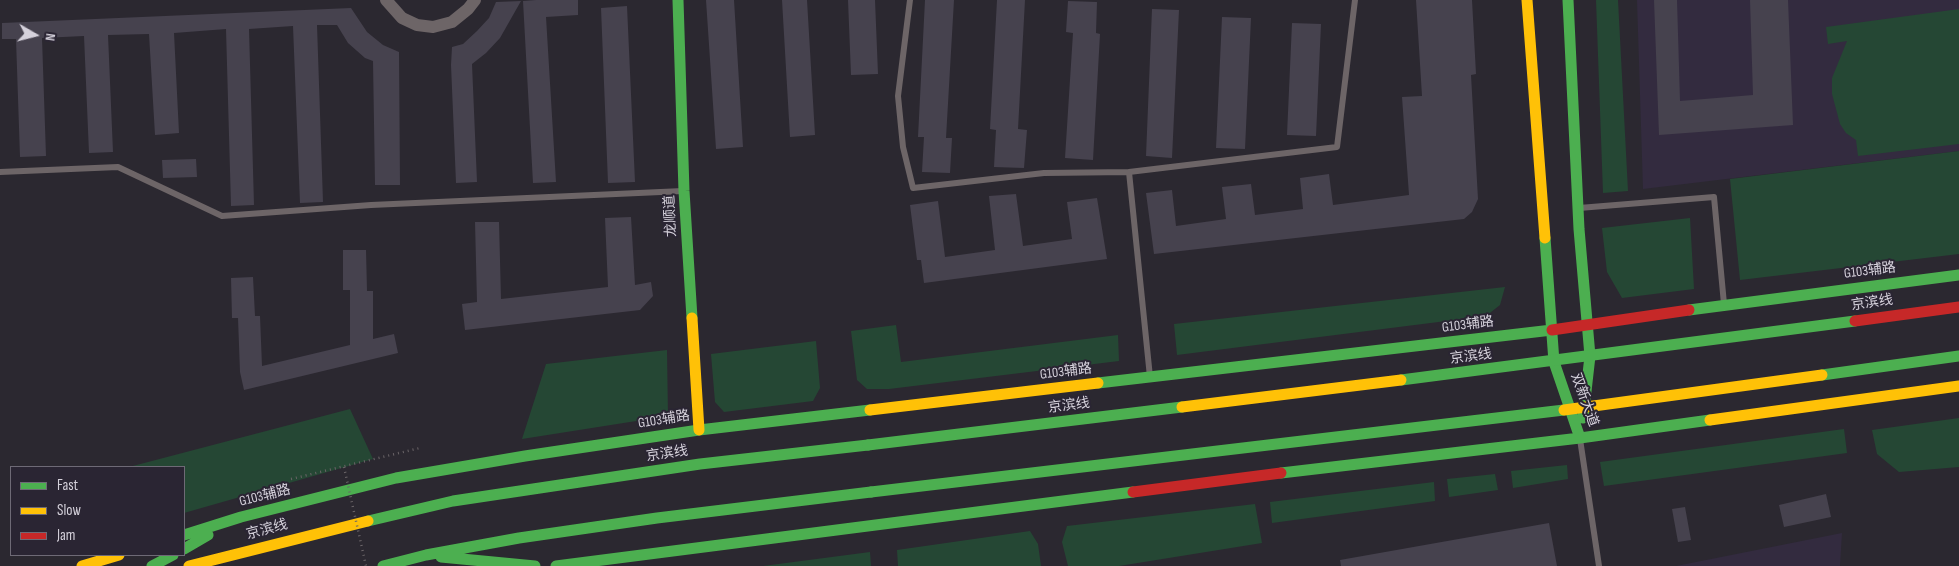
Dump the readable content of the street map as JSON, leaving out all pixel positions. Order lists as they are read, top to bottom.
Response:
{
  "streets": {
    "main road": [
      "龙顺道",
      "G103辅路",
      "京滨线",
      "双新大道"
    ]
  },
  "crossings": [
    ["龙顺道", "G103辅路"],
    ["G103辅路", "双新大道"]
  ],
  "legend": ["Fast", "Slow", "Jam"],
  "north": "right"
}
